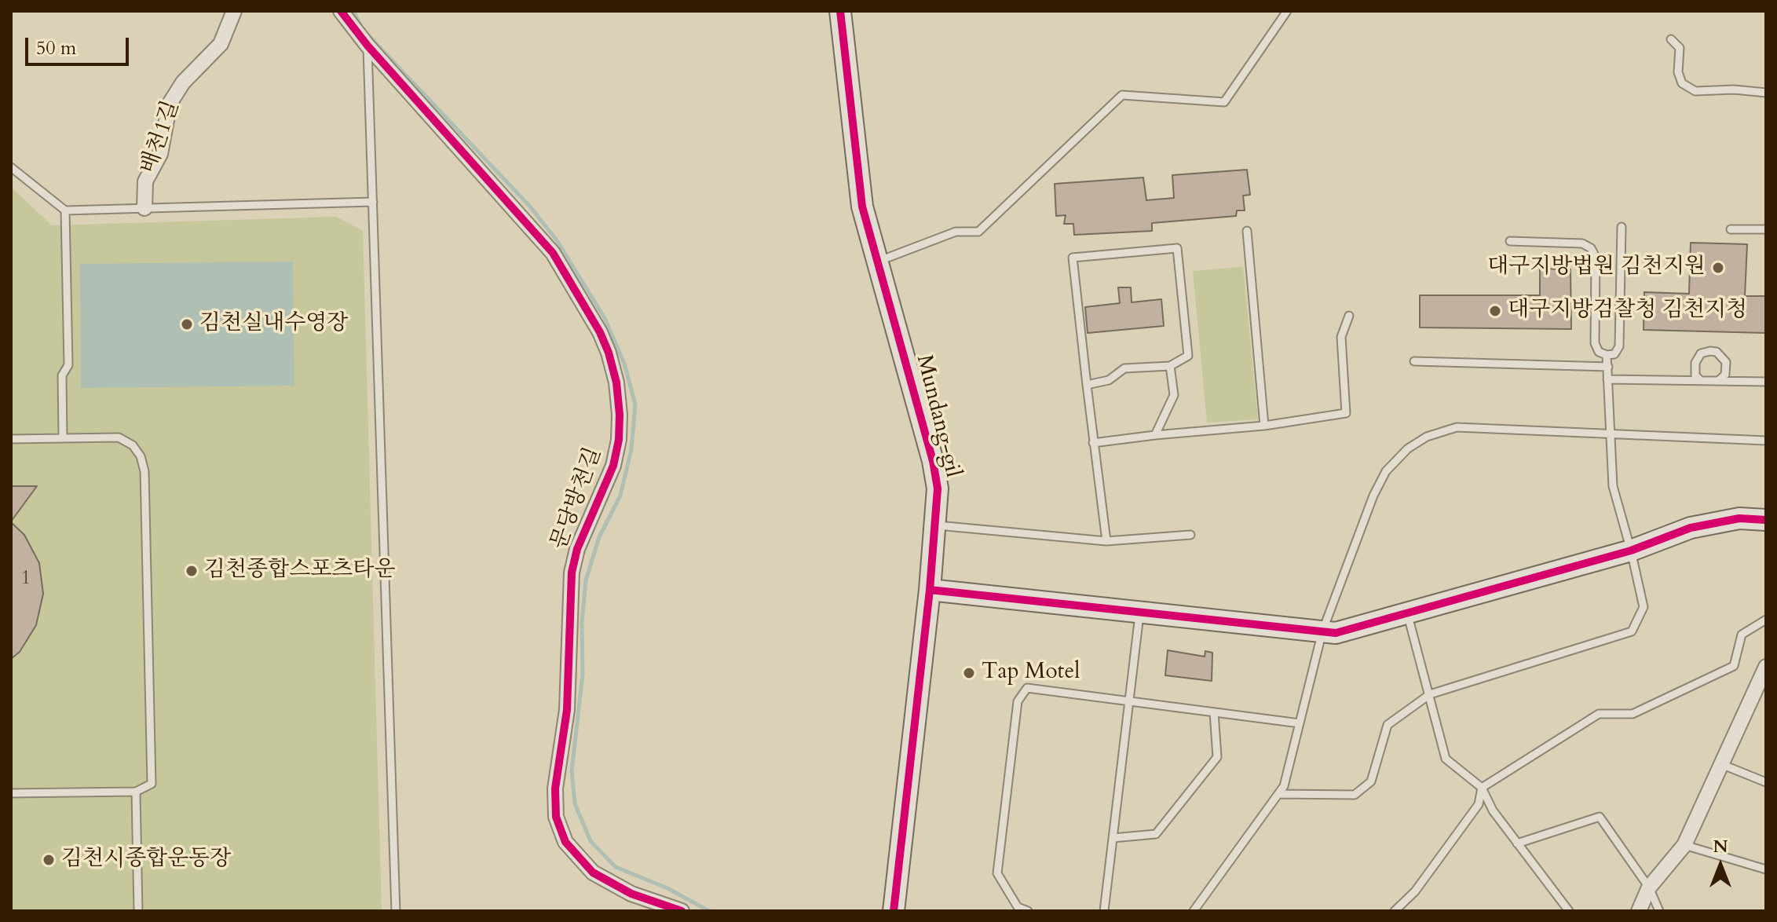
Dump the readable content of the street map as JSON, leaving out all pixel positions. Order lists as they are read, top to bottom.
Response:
{
  "streets": {
    "street": ["배천1길", "Mundang-gil", "문당방천길"]
  },
  "places": [
    "대구지방법원 김천지원",
    "대구지방검찰청 김천지청",
    "김천실내수영장",
    "김천종합스포츠타운",
    "Tap Motel",
    "김천시종합운동장"
  ],
  "house_numbers": ["1"],
  "scale_bar": "50 m",
  "north": "top"
}
